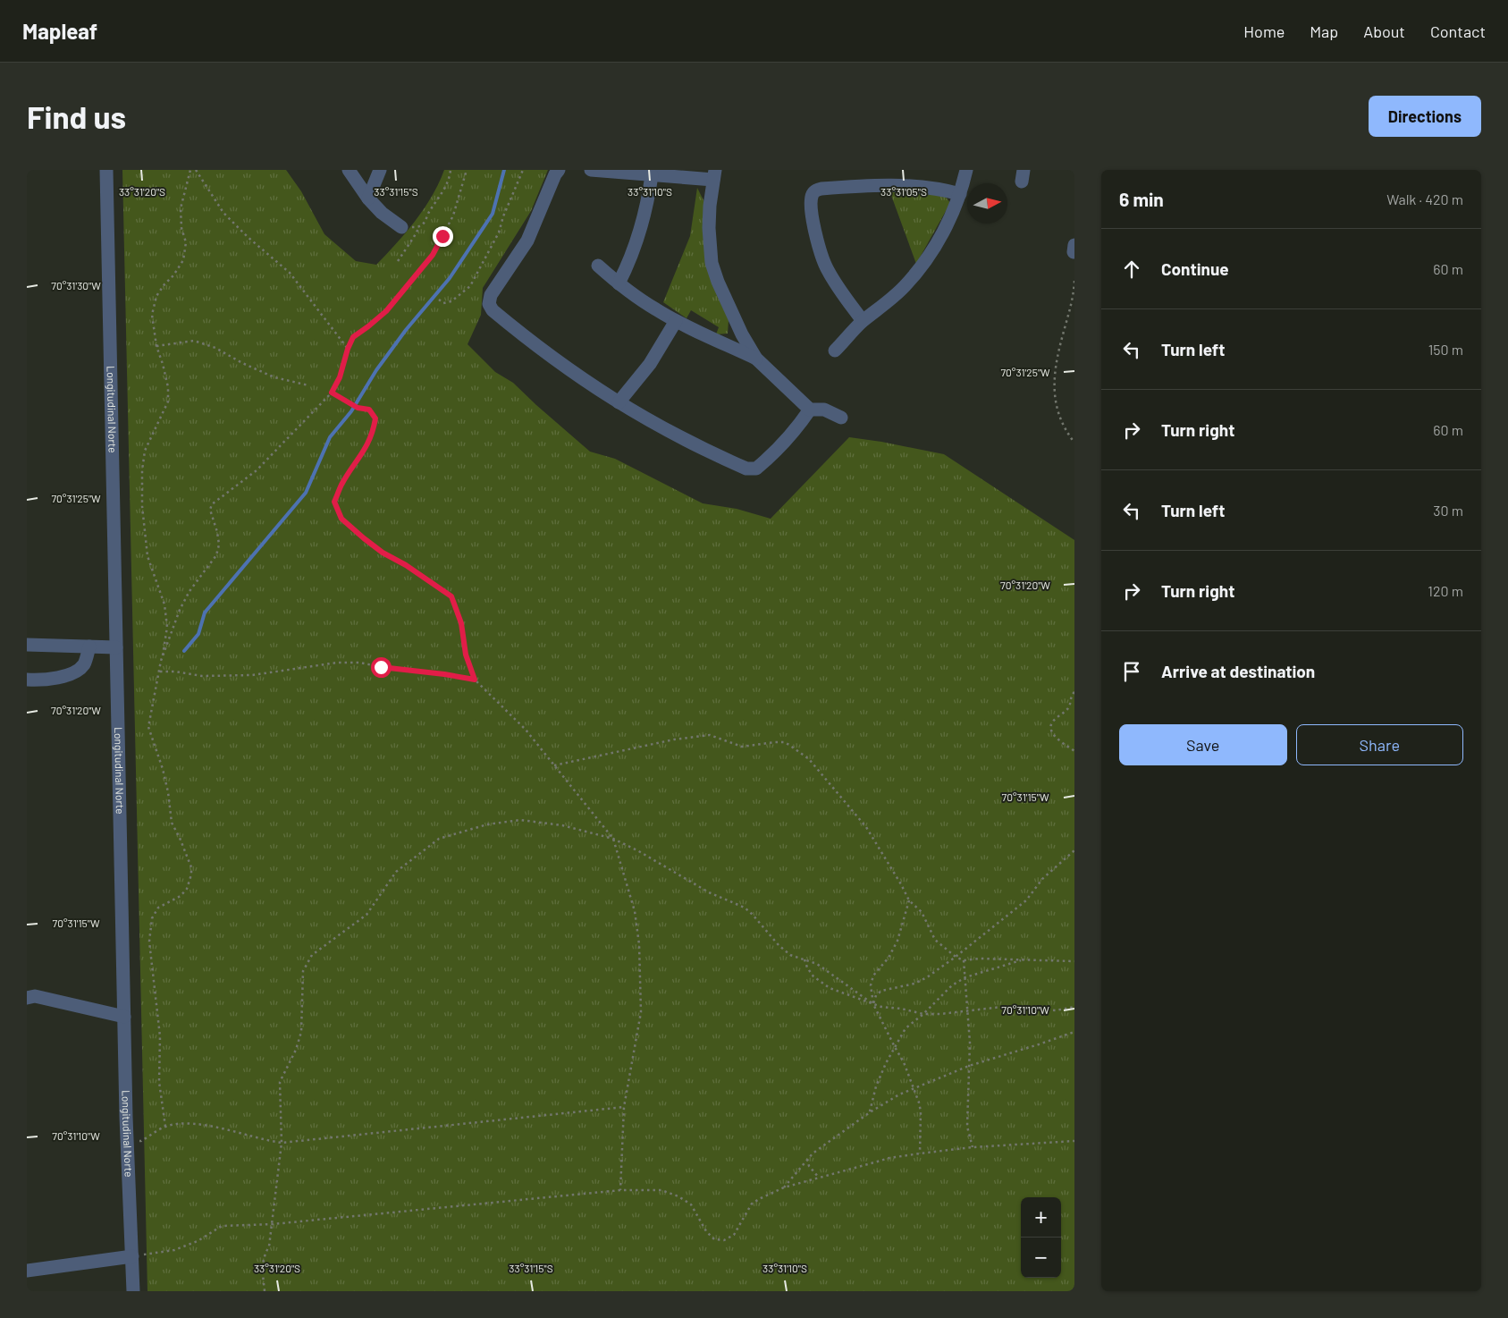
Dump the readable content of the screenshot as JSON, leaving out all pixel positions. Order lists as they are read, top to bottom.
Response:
{
  "streets": {
    "street": ["Longitudinal Norte"]
  },
  "north": "right",
  "page": {
    "header": "Mapleaf",
    "nav": [
      "Home",
      "Map",
      "About",
      "Contact"
    ],
    "buttons": [
      "Directions",
      ["Save", "Share"]
    ],
    "title": "Find us",
    "heading": ["6 min", "Walk · 420 m"],
    "list": [
      ["Continue", "60 m"],
      ["Turn left", "150 m"],
      ["Turn right", "60 m"],
      ["Turn left", "30 m"],
      ["Turn right", "120 m"],
      "Arrive at destination"
    ],
    "map_buttons": ["+", "−"]
  },
  "coordinates": [
    "33°31'20\"S",
    "33°31'15\"S",
    "33°31'10\"S",
    "33°31'05\"S",
    "70°31'30\"W",
    "70°31'25\"W",
    "70°31'20\"W",
    "70°31'15\"W",
    "70°31'10\"W"
  ]
}
